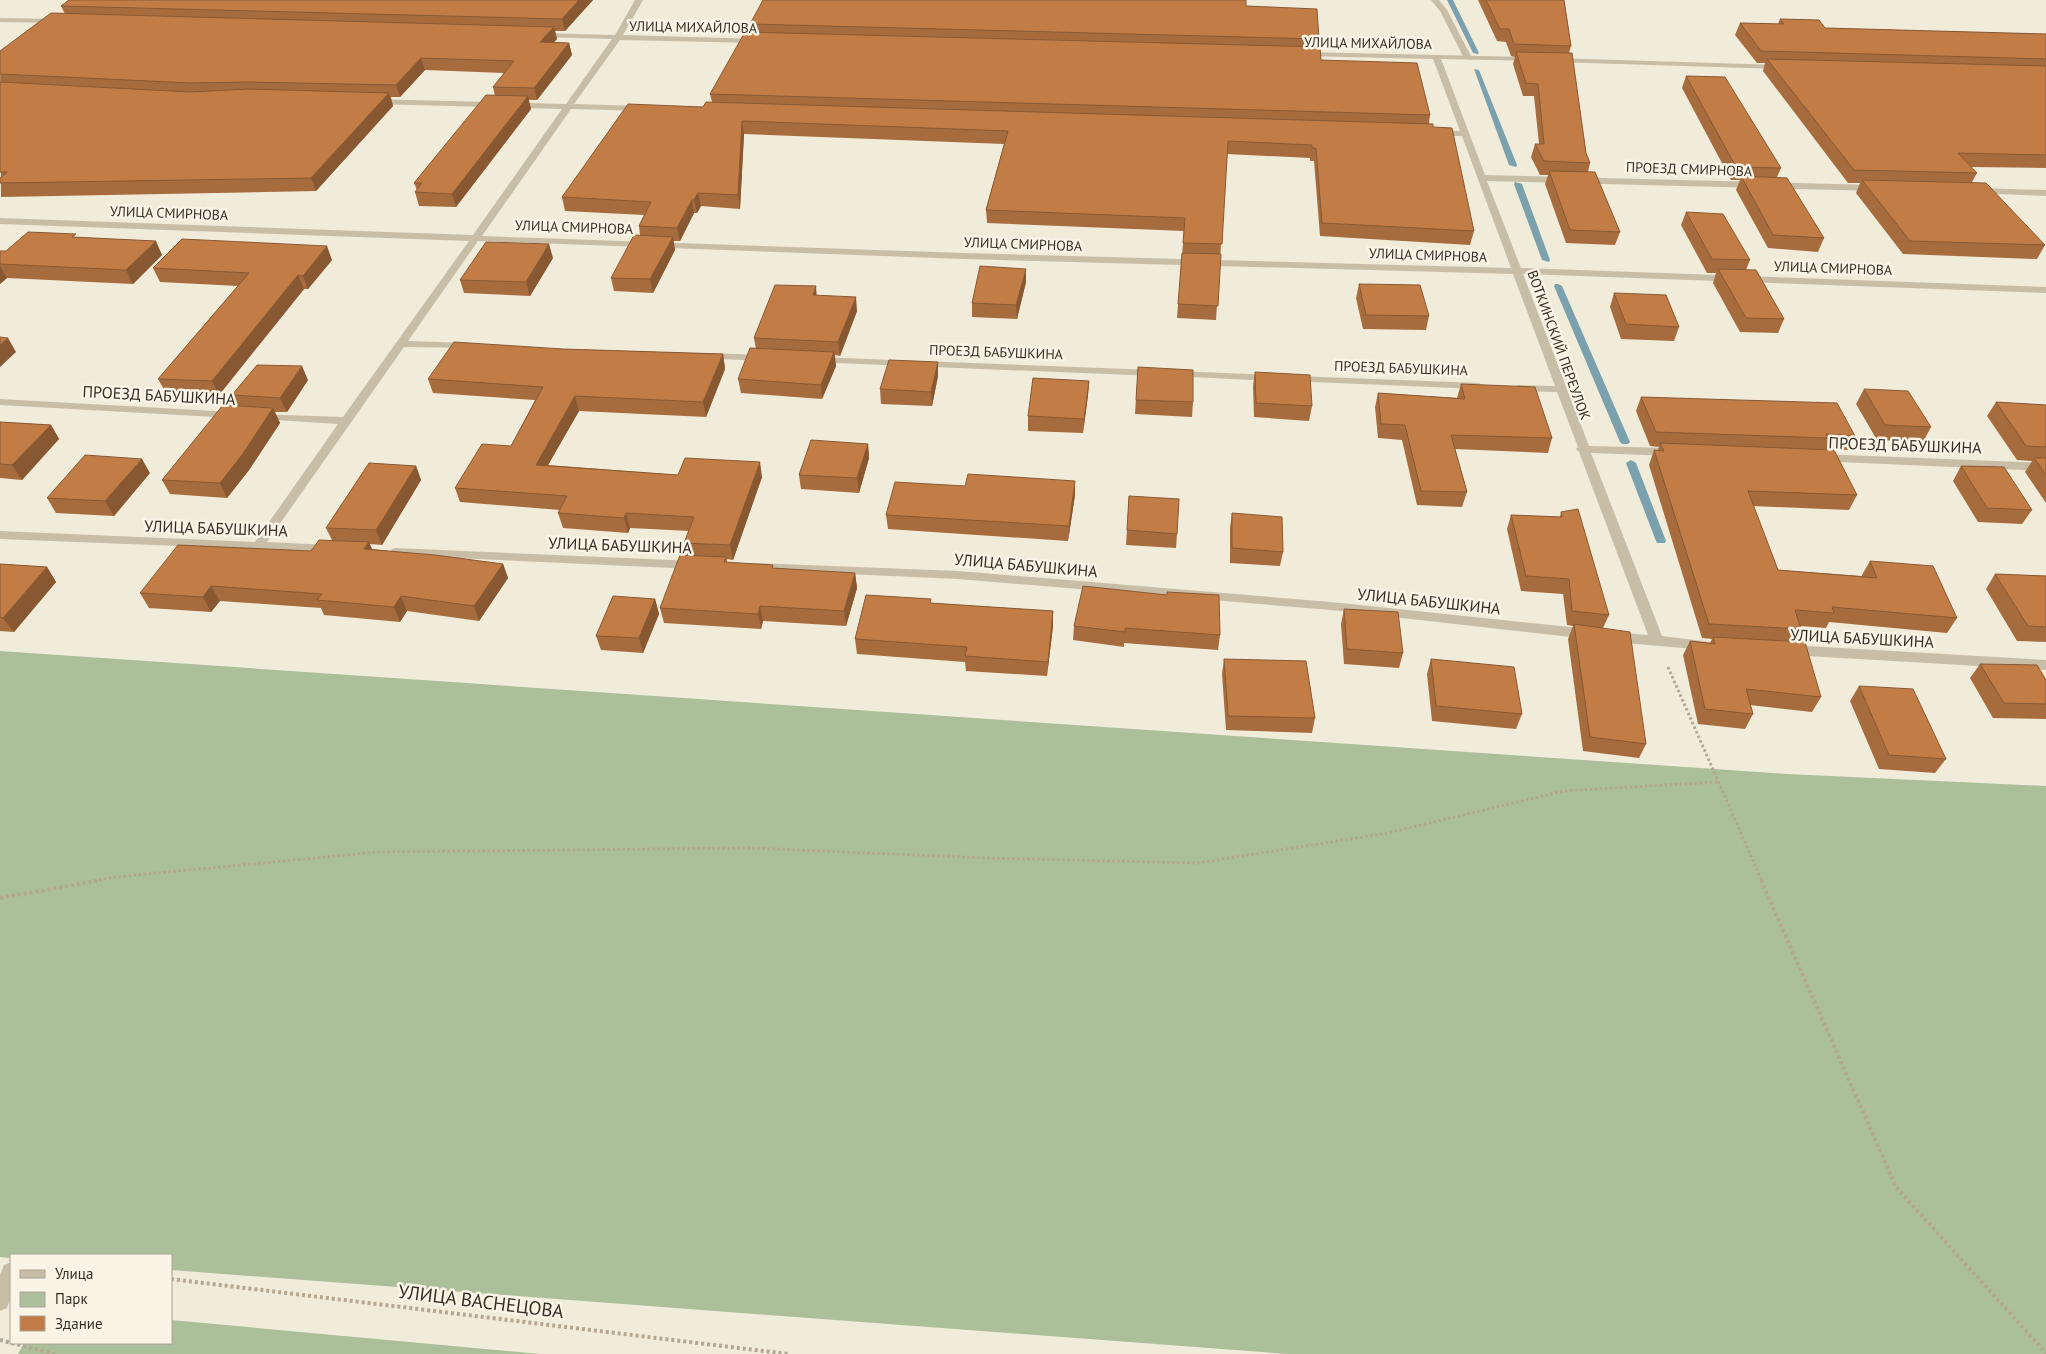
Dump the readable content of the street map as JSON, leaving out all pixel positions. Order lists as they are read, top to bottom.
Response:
{
  "streets": {
    "street": [
      "УЛИЦА МИХАЙЛОВА",
      "ПРОЕЗД СМИРНОВА",
      "УЛИЦА СМИРНОВА",
      "ВОТКИНСКИЙ ПЕРЕУЛОК",
      "ПРОЕЗД БАБУШКИНА",
      "УЛИЦА БАБУШКИНА"
    ],
    "path": ["УЛИЦА ВАСНЕЦОВА"]
  },
  "crossings": [
    ["УЛИЦА МИХАЙЛОВА", "ВОТКИНСКИЙ ПЕРЕУЛОК"],
    ["ПРОЕЗД СМИРНОВА", "ВОТКИНСКИЙ ПЕРЕУЛОК"],
    ["УЛИЦА СМИРНОВА", "ВОТКИНСКИЙ ПЕРЕУЛОК"],
    ["ВОТКИНСКИЙ ПЕРЕУЛОК", "УЛИЦА БАБУШКИНА"]
  ],
  "legend": ["Улица", "Парк", "Здание"]
}
